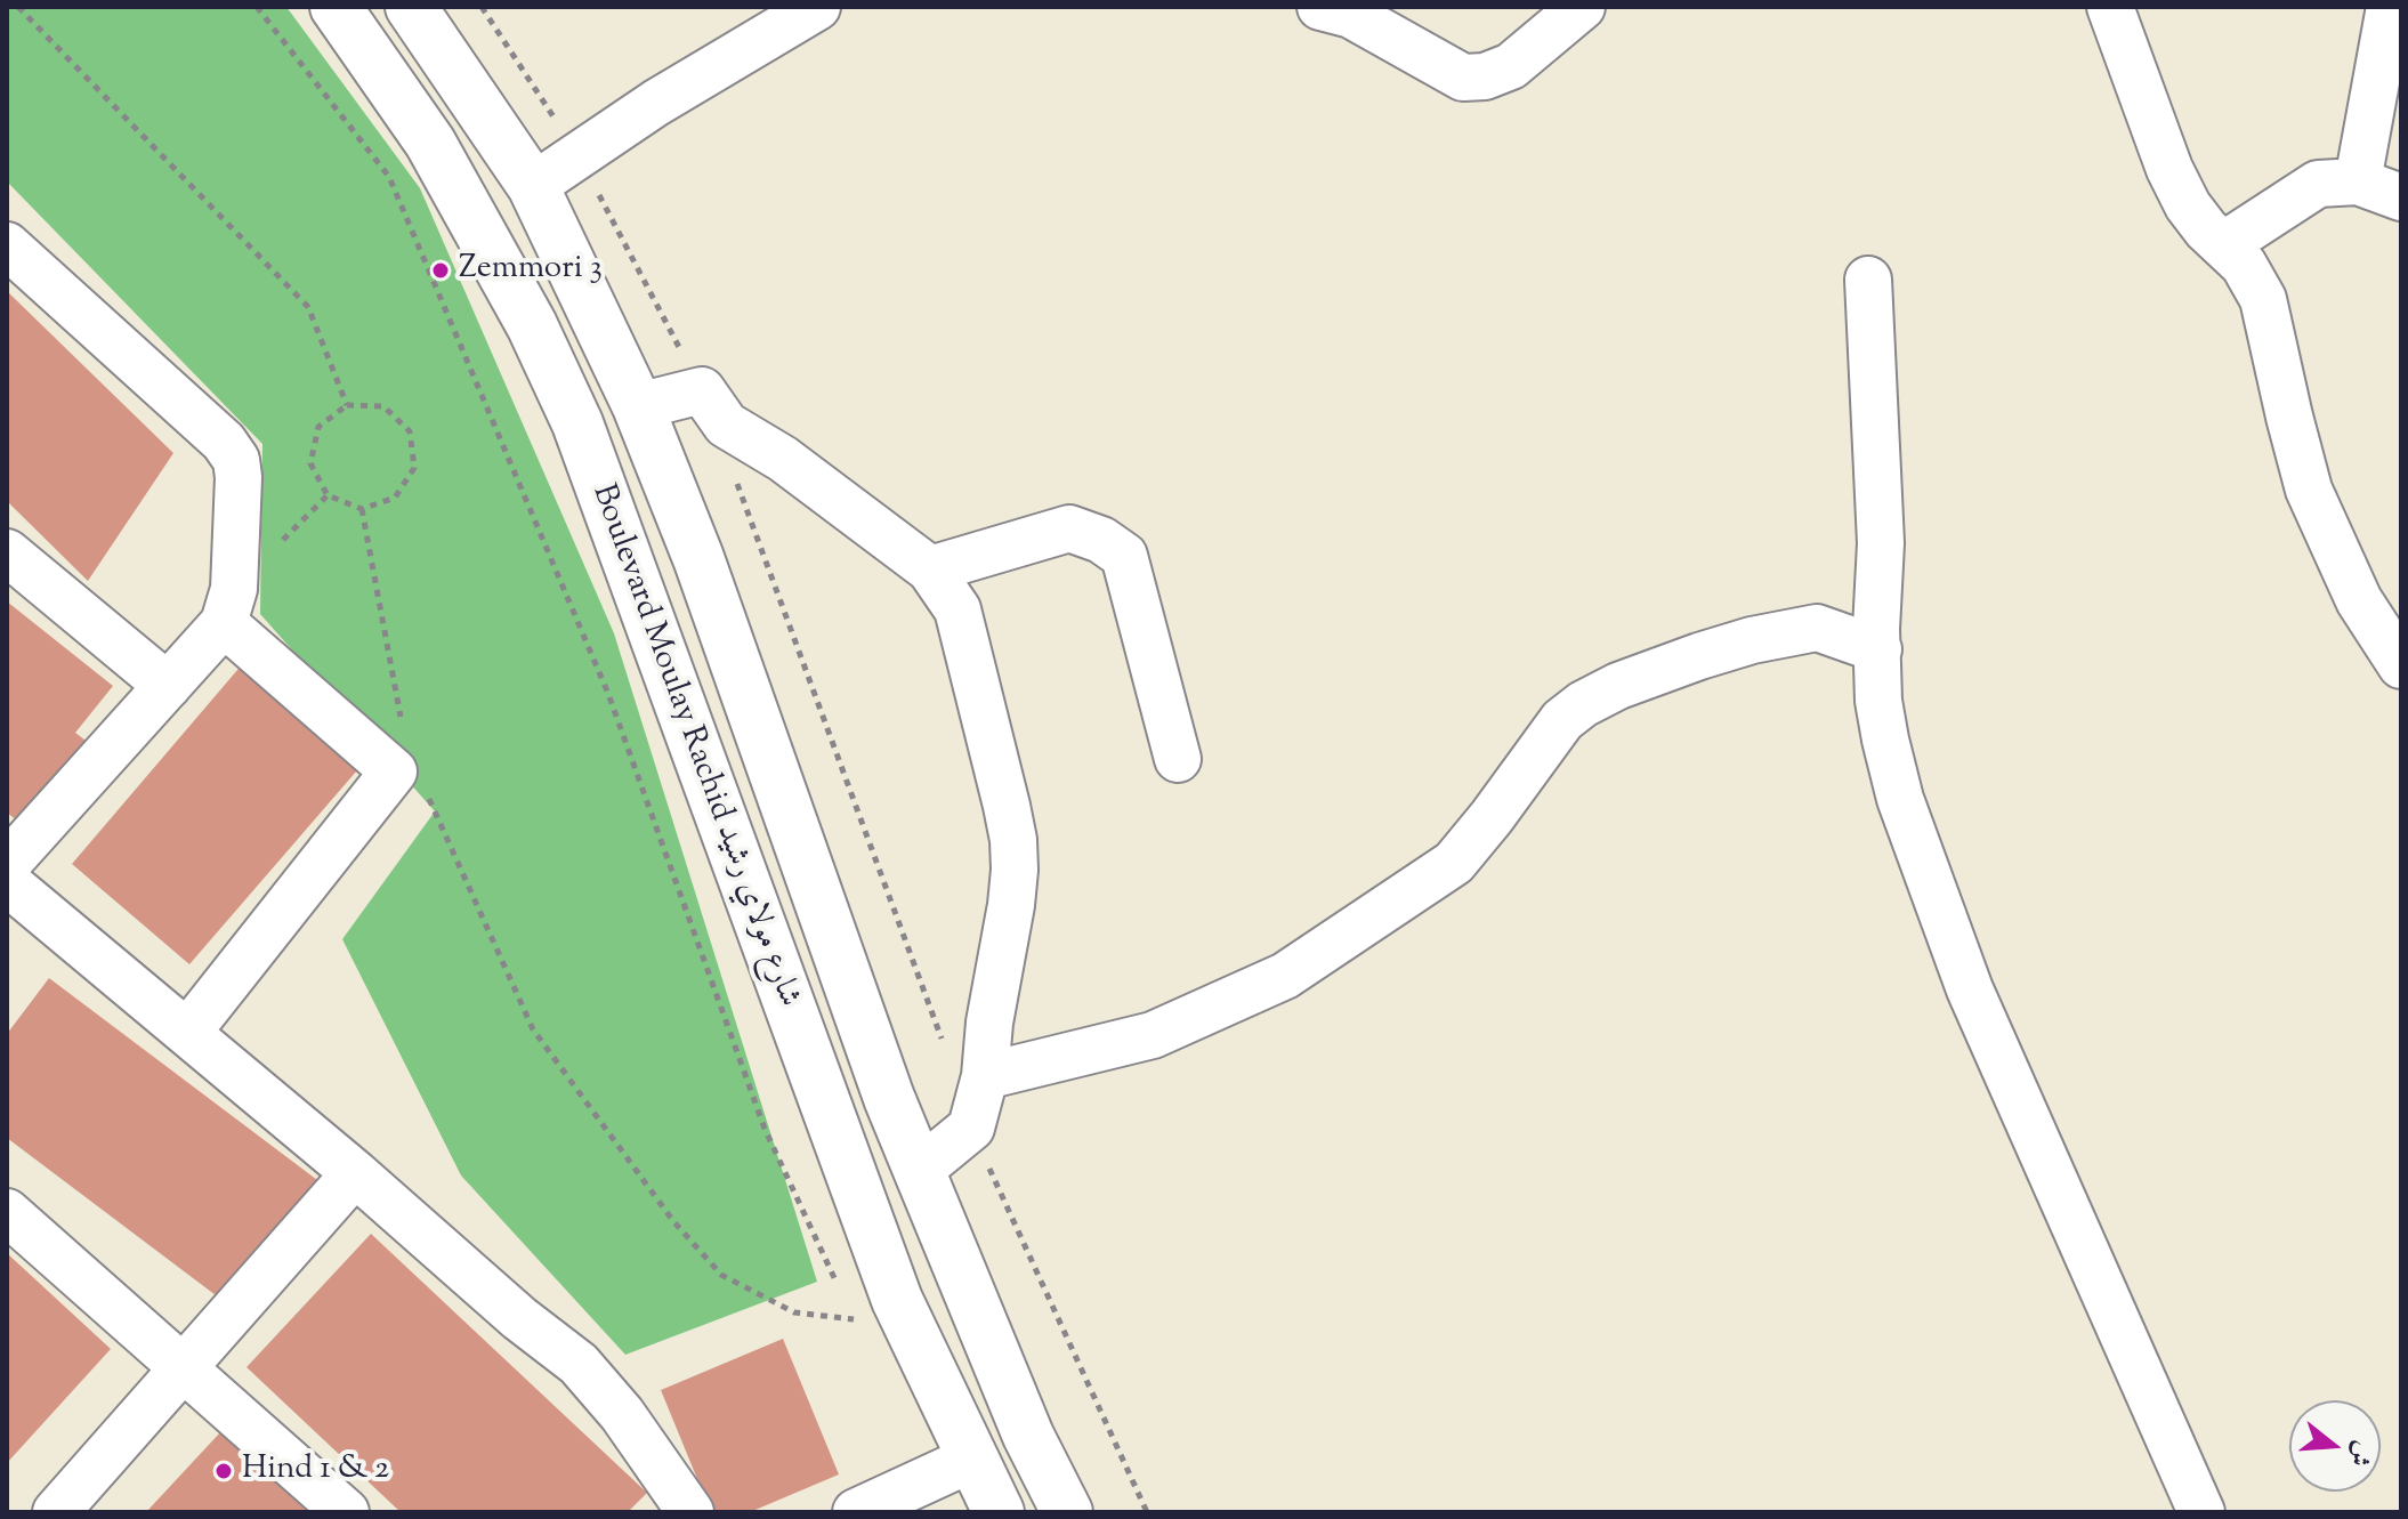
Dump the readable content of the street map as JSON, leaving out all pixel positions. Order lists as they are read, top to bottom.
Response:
{
  "streets": {
    "main road": ["Boulevard Moulay Rachid شارع مولاي رشيد"]
  },
  "places": ["Zemmori 3", "Hind 1 & 2"],
  "north": "right"
}
